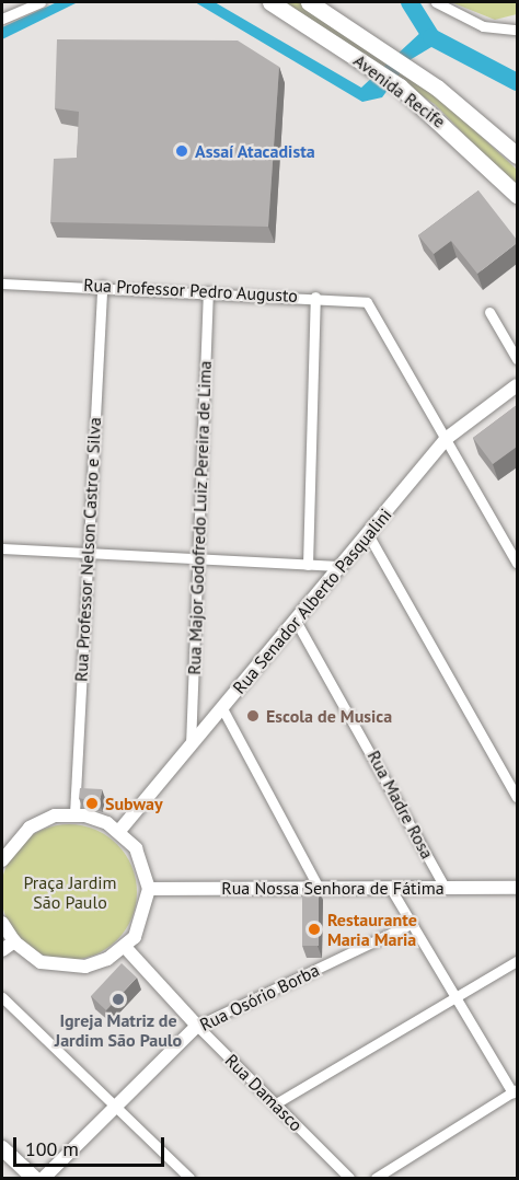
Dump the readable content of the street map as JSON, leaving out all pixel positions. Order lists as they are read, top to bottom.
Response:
{
  "streets": {
    "main road": ["Avenida Recife"],
    "street": [
      "Rua Professor Pedro Augusto",
      "Rua Major Godofredo Luiz Pereira de Lima",
      "Rua Professor Nelson Castro e Silva",
      "Rua Senador Alberto Pasqualini",
      "Rua Madre Rosa",
      "Rua Nossa Senhora de Fátima",
      "Rua Osório Borba",
      "Rua Damasco"
    ]
  },
  "crossings": [
    ["Rua Professor Pedro Augusto", "Rua Major Godofredo Luiz Pereira de Lima"],
    ["Rua Professor Pedro Augusto", "Rua Professor Nelson Castro e Silva"],
    ["Rua Professor Pedro Augusto", "Rua Senador Alberto Pasqualini"],
    ["Rua Major Godofredo Luiz Pereira de Lima", "Rua Senador Alberto Pasqualini"],
    ["Rua Senador Alberto Pasqualini", "Rua Madre Rosa"],
    ["Rua Madre Rosa", "Rua Nossa Senhora de Fátima"],
    ["Rua Osório Borba", "Rua Damasco"]
  ],
  "parks": ["Praça Jardim São Paulo"],
  "places": [
    "Assaí Atacadista",
    "Escola de Musica",
    "Subway",
    "Restaurante Maria Maria",
    "Igreja Matriz de Jardim São Paulo"
  ],
  "scale_bar": "100 m"
}
